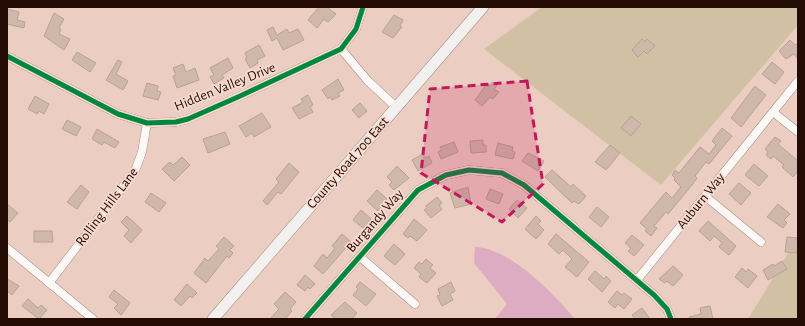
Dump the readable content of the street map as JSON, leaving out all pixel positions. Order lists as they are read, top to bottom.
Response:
{
  "streets": {
    "main road": ["County Road 700 East"],
    "street": [
      "Hidden Valley Drive",
      "Auburn Way",
      "Rolling Hills Lane",
      "Burgandy Way"
    ]
  },
  "crossings": [
    ["Hidden Valley Drive", "Rolling Hills Lane"],
    ["Auburn Way", "Burgandy Way"]
  ]
}
